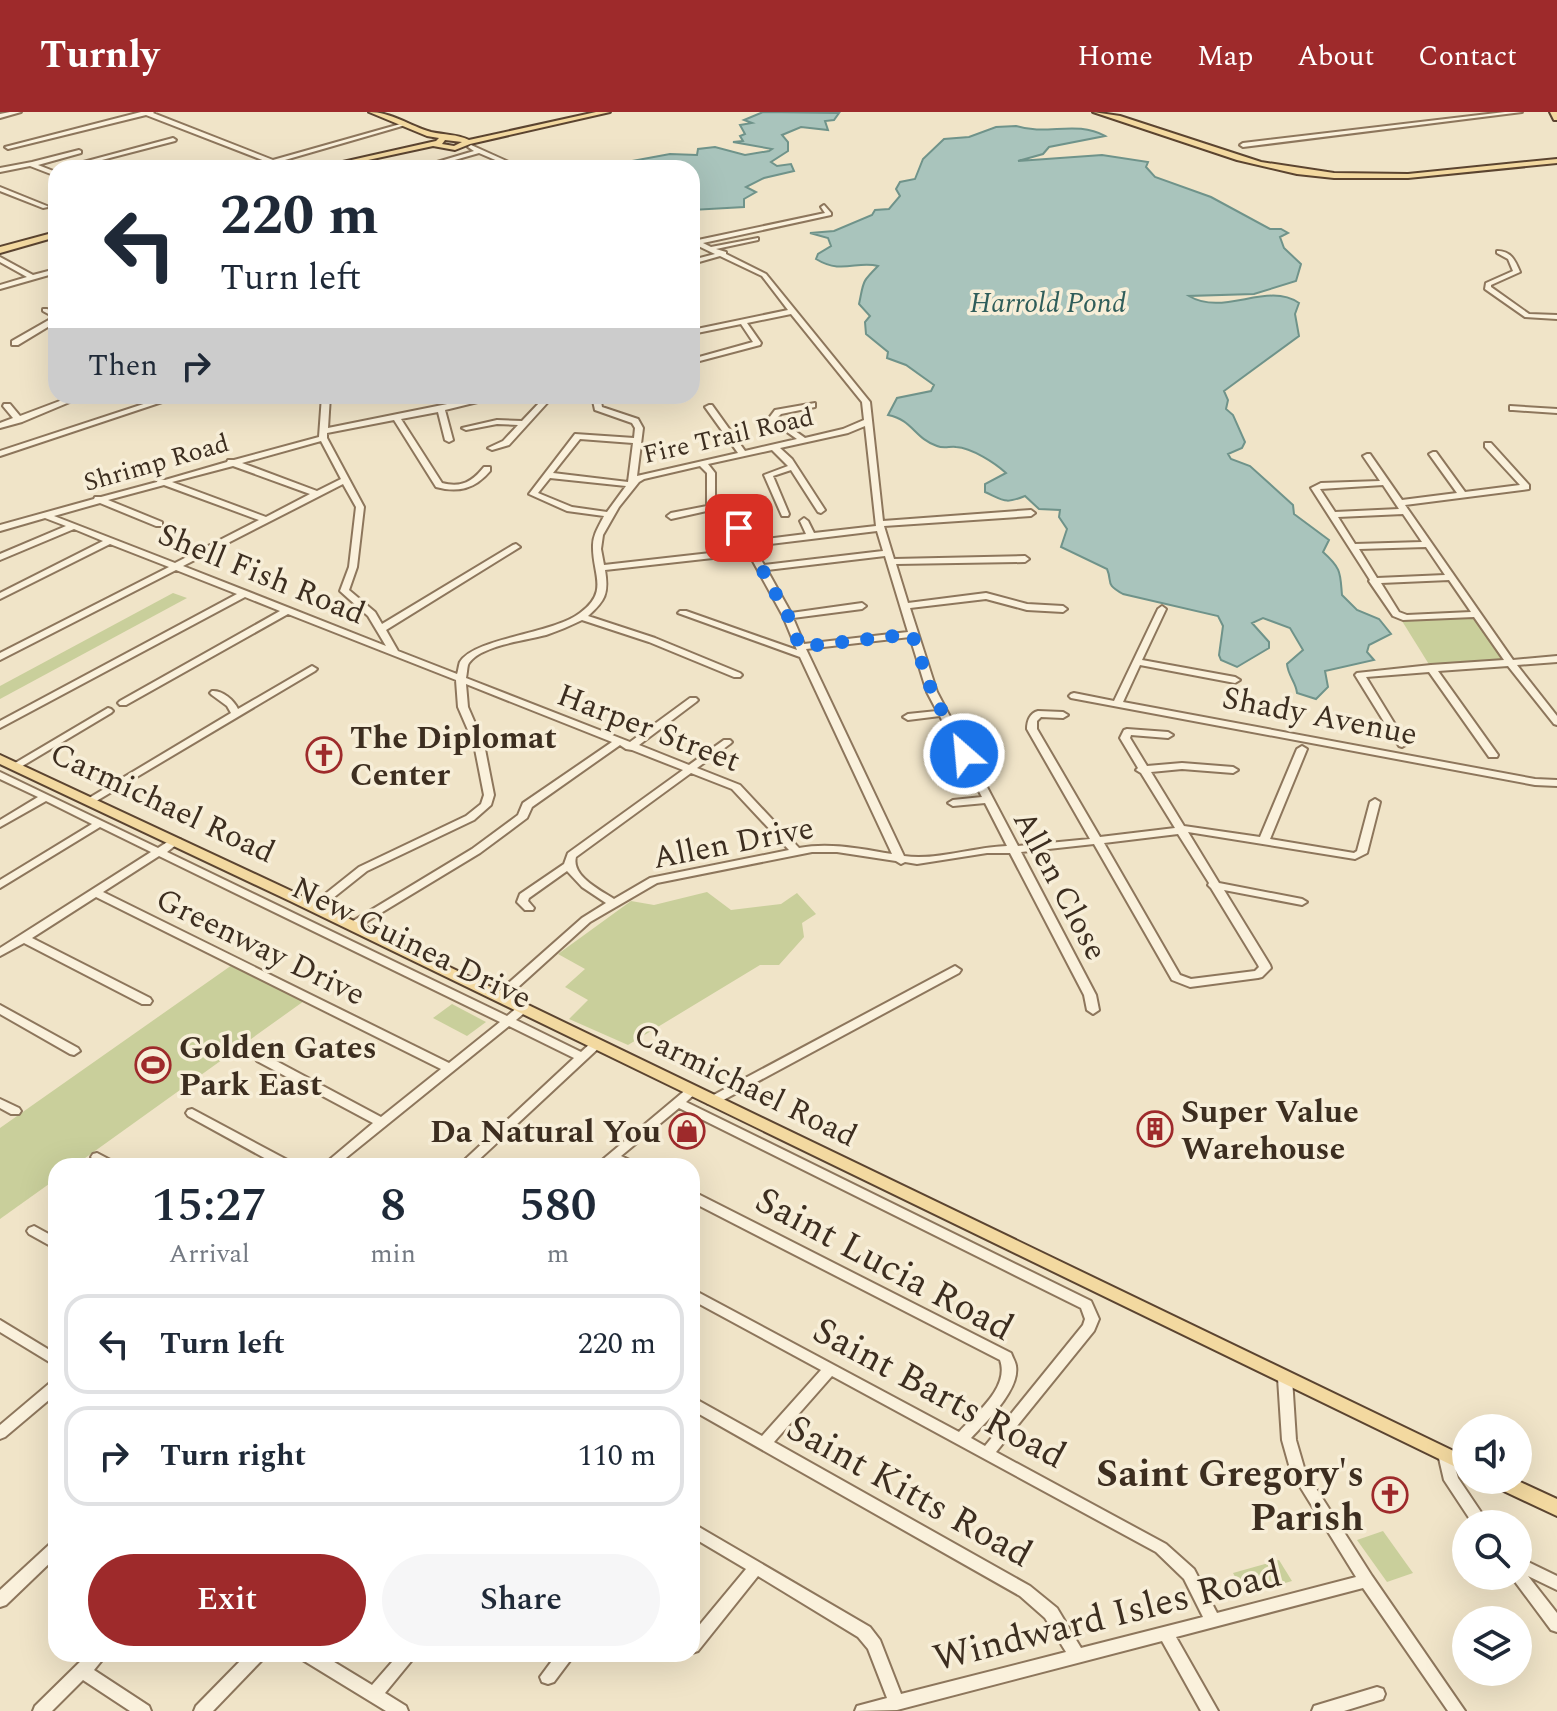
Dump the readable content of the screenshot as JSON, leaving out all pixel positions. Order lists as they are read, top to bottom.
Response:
{
  "streets": {
    "main road": ["Carmichael Road"],
    "street": [
      "Fire Trail Road",
      "Shrimp Road",
      "Shell Fish Road",
      "Shady Avenue",
      "Harper Street",
      "Allen Drive",
      "Allen Close",
      "New Guinea Drive",
      "Greenway Drive",
      "Saint Lucia Road",
      "Saint Barts Road",
      "Saint Kitts Road",
      "Windward Isles Road"
    ]
  },
  "crossings": [
    ["Fire Trail Road", "Allen Close"],
    ["Shrimp Road", "Shell Fish Road"],
    ["Shell Fish Road", "Harper Street"],
    ["Harper Street", "Allen Drive"],
    ["Carmichael Road", "Allen Drive"],
    ["Carmichael Road", "New Guinea Drive"],
    ["Allen Drive", "Allen Close"],
    ["Saint Lucia Road", "Saint Barts Road"],
    ["Saint Barts Road", "Windward Isles Road"],
    ["Saint Kitts Road", "Windward Isles Road"]
  ],
  "water": ["Harrold Pond"],
  "places": {
    "church": ["The Diplomat Center", "Saint Gregory's Parish"],
    "sports": ["Golden Gates Park East"],
    "building": ["Super Value Warehouse"],
    "shop": ["Da Natural You"]
  },
  "page": {
    "header": "Turnly",
    "nav": [
      "Home",
      "Map",
      "About",
      "Contact"
    ],
    "turn": ["220 m", "Turn left"],
    "then": "Then",
    "eta": [
      "15:27",
      "Arrival",
      "8",
      "min",
      "580",
      "m"
    ],
    "list": [
      {
        "name": "Turn left",
        "value": "220 m"
      },
      {
        "name": "Turn right",
        "value": "110 m"
      }
    ],
    "buttons": ["Exit", "Share"]
  }
}
